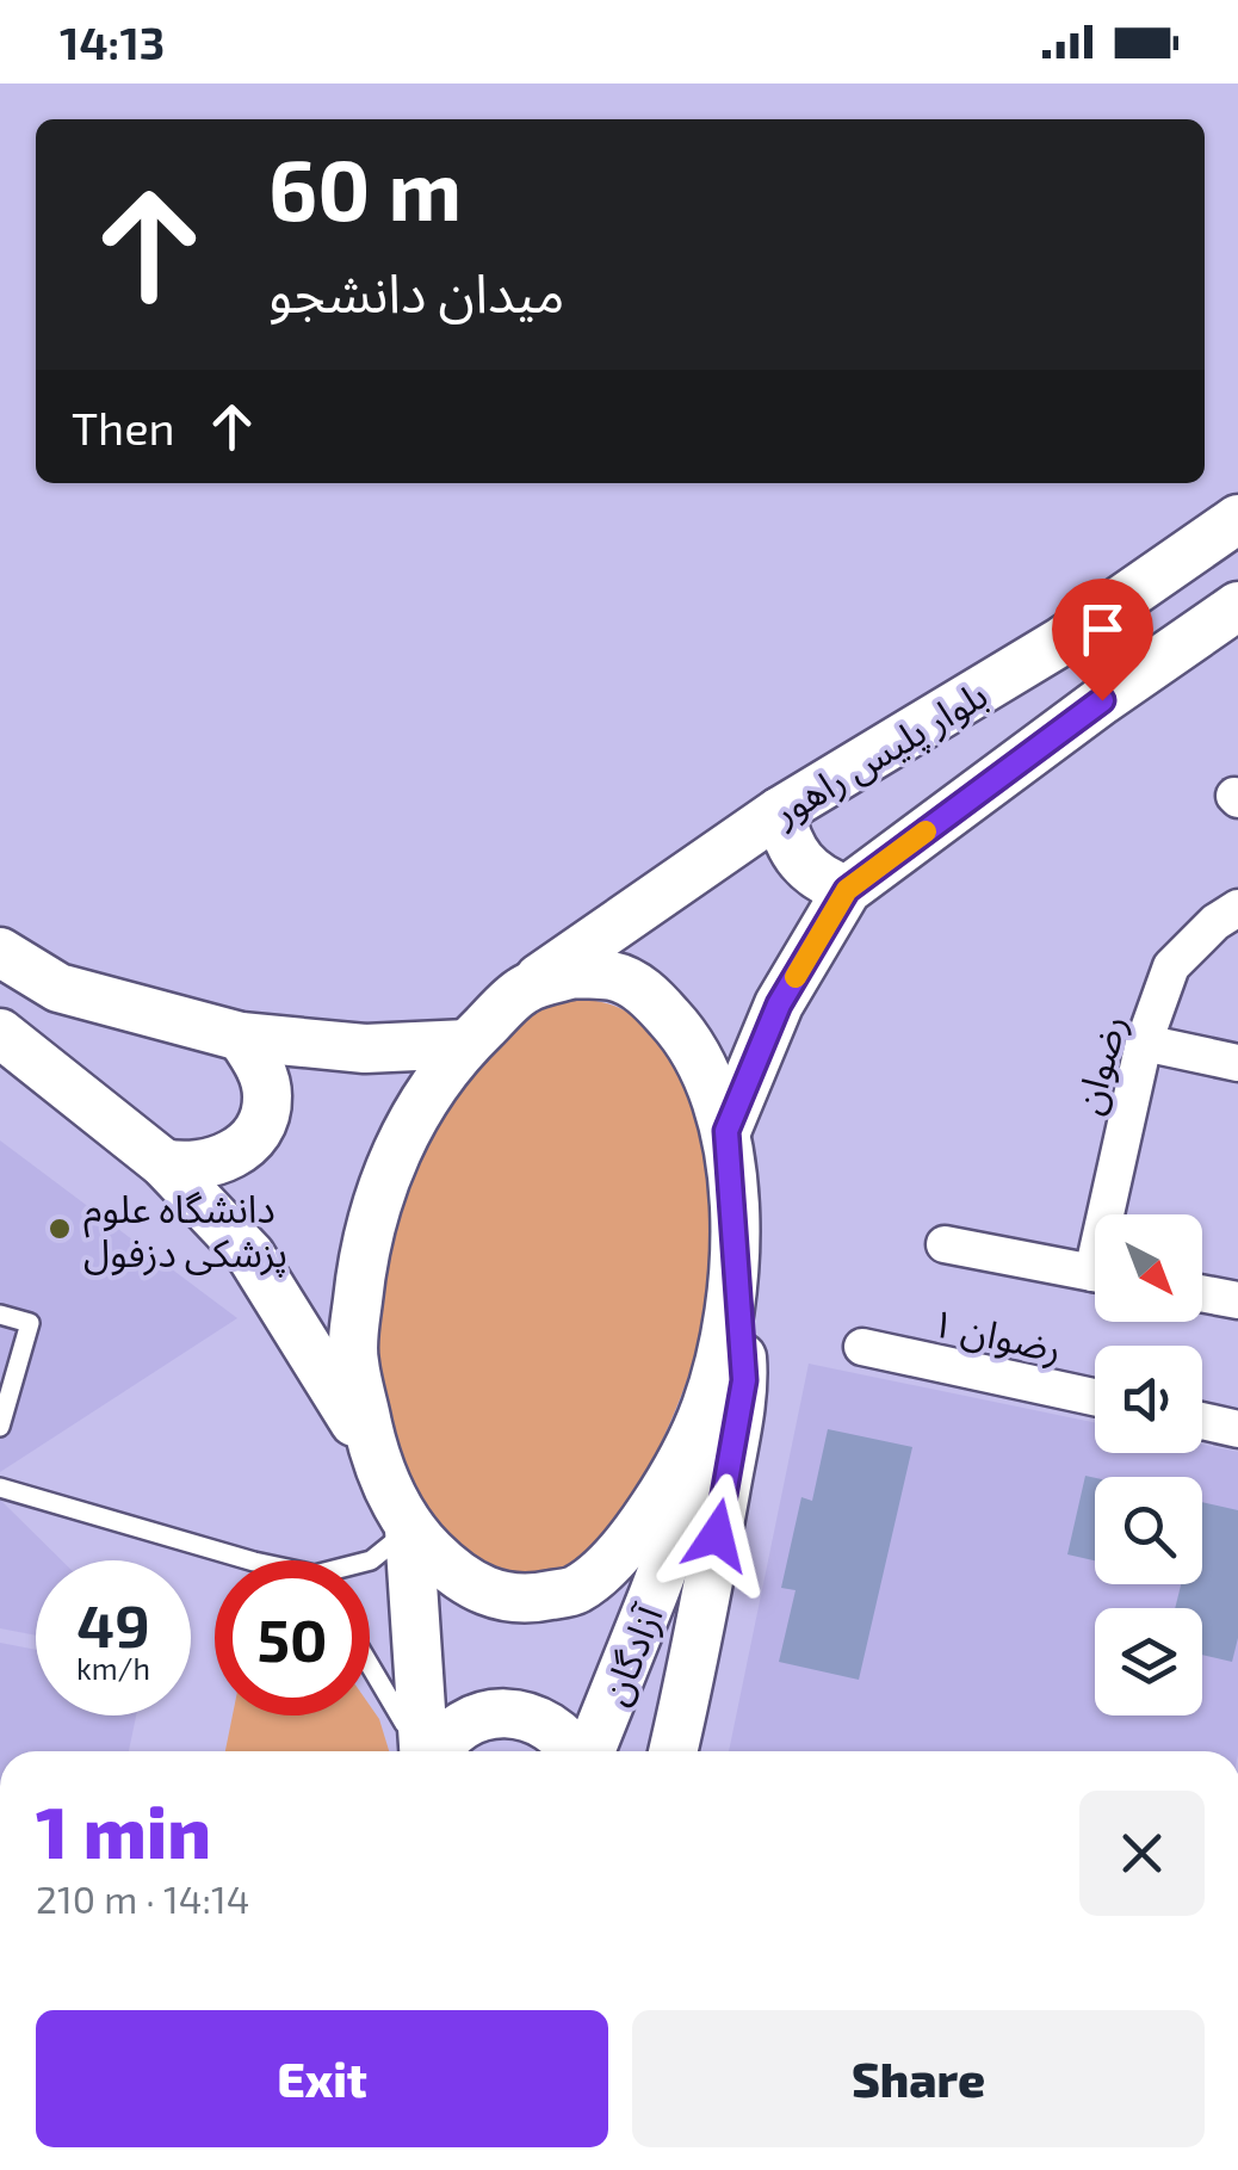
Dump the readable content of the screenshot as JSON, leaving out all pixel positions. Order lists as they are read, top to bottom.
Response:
{
  "streets": {
    "main road": ["بلوار پلیس راهور", "آزادگان"],
    "street": ["رضوان", "رضوان ۱"]
  },
  "places": ["دانشگاه علوم پزشکی دزفول"],
  "north": "bottom right",
  "page": {
    "status": "14:13",
    "turn": ["60 m", "میدان دانشجو"],
    "then": "Then",
    "speed": "49 km/h",
    "limit": "50",
    "heading": ["1 min", "210 m · 14:14"],
    "buttons": ["Exit", "Share"]
  }
}
